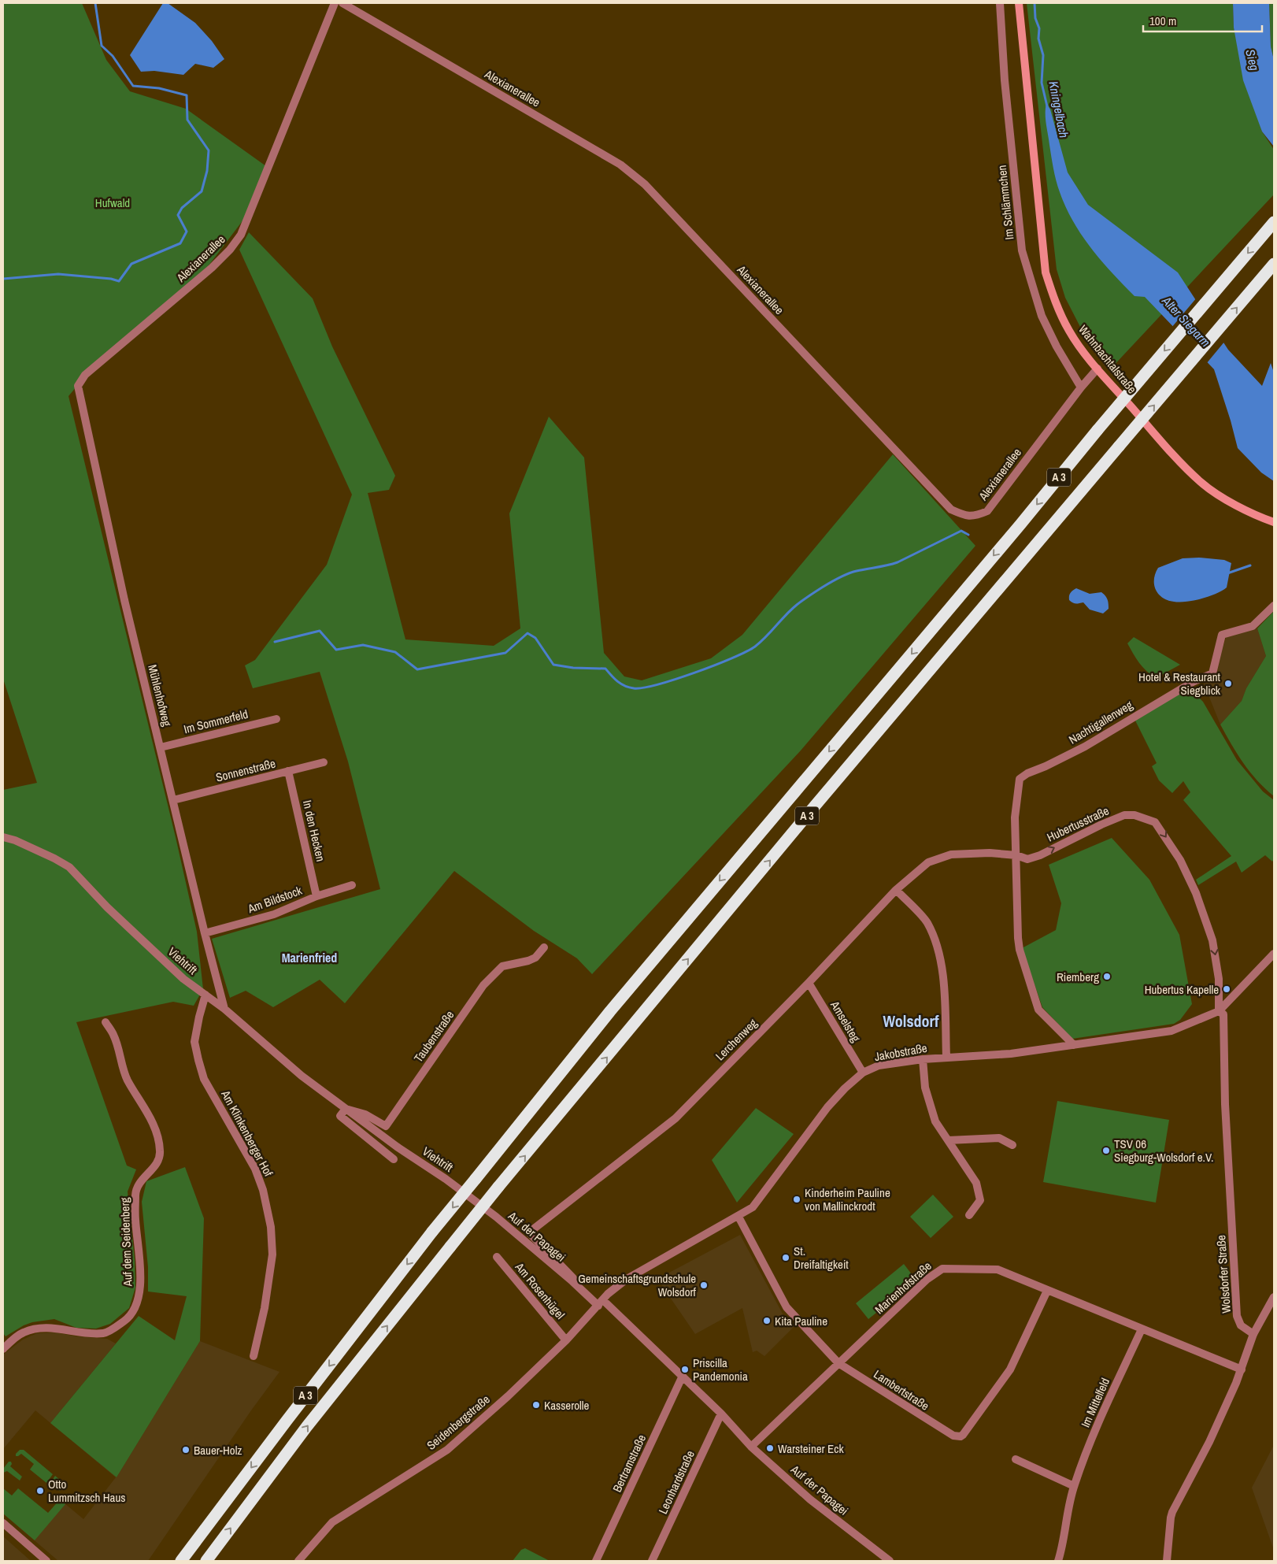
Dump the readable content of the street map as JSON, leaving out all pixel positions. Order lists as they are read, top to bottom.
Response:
{
  "streets": {
    "highway": ["A 3"],
    "main road": ["Wahnbachtalstraße"],
    "street": [
      "Alexianerallee",
      "Im Schlämmchen",
      "Mühlenhofweg",
      "Im Sommerfeld",
      "Nachtigallenweg",
      "Sonnenstraße",
      "Hubertusstraße",
      "In den Hecken",
      "Am Bildstock",
      "Viehtrift",
      "Amselsteg",
      "Taubenstraße",
      "Lerchenweg",
      "Jakobstraße",
      "Am Klinkenberger Hof",
      "Auf der Papagei",
      "Auf dem Seidenberg",
      "Wolsdorfer Straße",
      "Marienhofstraße",
      "Am Rosenhügel",
      "Lambertstraße",
      "Im Mittelfeld",
      "Seidenbergstraße",
      "Bertramstraße",
      "Leonhardstraße"
    ]
  },
  "crossings": [
    ["Alexianerallee", "Im Schlämmchen"],
    ["Alexianerallee", "Wahnbachtalstraße"],
    ["Alexianerallee", "Mühlenhofweg"],
    ["Mühlenhofweg", "Im Sommerfeld"],
    ["Mühlenhofweg", "Sonnenstraße"],
    ["Mühlenhofweg", "Am Bildstock"],
    ["Mühlenhofweg", "Viehtrift"],
    ["Nachtigallenweg", "Hubertusstraße"],
    ["Nachtigallenweg", "Lerchenweg"],
    ["Sonnenstraße", "In den Hecken"],
    ["Hubertusstraße", "Lerchenweg"],
    ["Hubertusstraße", "Jakobstraße"],
    ["Hubertusstraße", "Wolsdorfer Straße"],
    ["In den Hecken", "Am Bildstock"],
    ["Viehtrift", "Taubenstraße"],
    ["Viehtrift", "Am Klinkenberger Hof"],
    ["Viehtrift", "Auf der Papagei"],
    ["Amselsteg", "Lerchenweg"],
    ["Amselsteg", "Jakobstraße"],
    ["Lerchenweg", "Auf der Papagei"],
    ["Jakobstraße", "Auf der Papagei"],
    ["Jakobstraße", "Wolsdorfer Straße"],
    ["Jakobstraße", "Lambertstraße"],
    ["Jakobstraße", "Seidenbergstraße"],
    ["Auf der Papagei", "Marienhofstraße"],
    ["Auf der Papagei", "Seidenbergstraße"],
    ["Auf der Papagei", "Bertramstraße"],
    ["Auf der Papagei", "Leonhardstraße"],
    ["Marienhofstraße", "Lambertstraße"],
    ["Marienhofstraße", "Im Mittelfeld"],
    ["Am Rosenhügel", "Seidenbergstraße"]
  ],
  "districts": ["Marienfried", "Wolsdorf"],
  "water": ["Sieg", "Kningelbach", "Alter Siegarm"],
  "parks": ["Hufwald"],
  "places": [
    "Hotel & Restaurant Siegblick",
    "Riemberg",
    "Hubertus Kapelle",
    "TSV 06 Siegburg-Wolsdorf e.V.",
    "Kinderheim Pauline von Mallinckrodt",
    "St. Dreifaltigkeit",
    "Gemeinschaftsgrundschule Wolsdorf",
    "Kita Pauline",
    "Priscilla Pandemonia",
    "Kasserolle",
    "Warsteiner Eck",
    "Bauer-Holz",
    "Otto Lummitzsch Haus"
  ],
  "scale_bar": "100 m"
}
